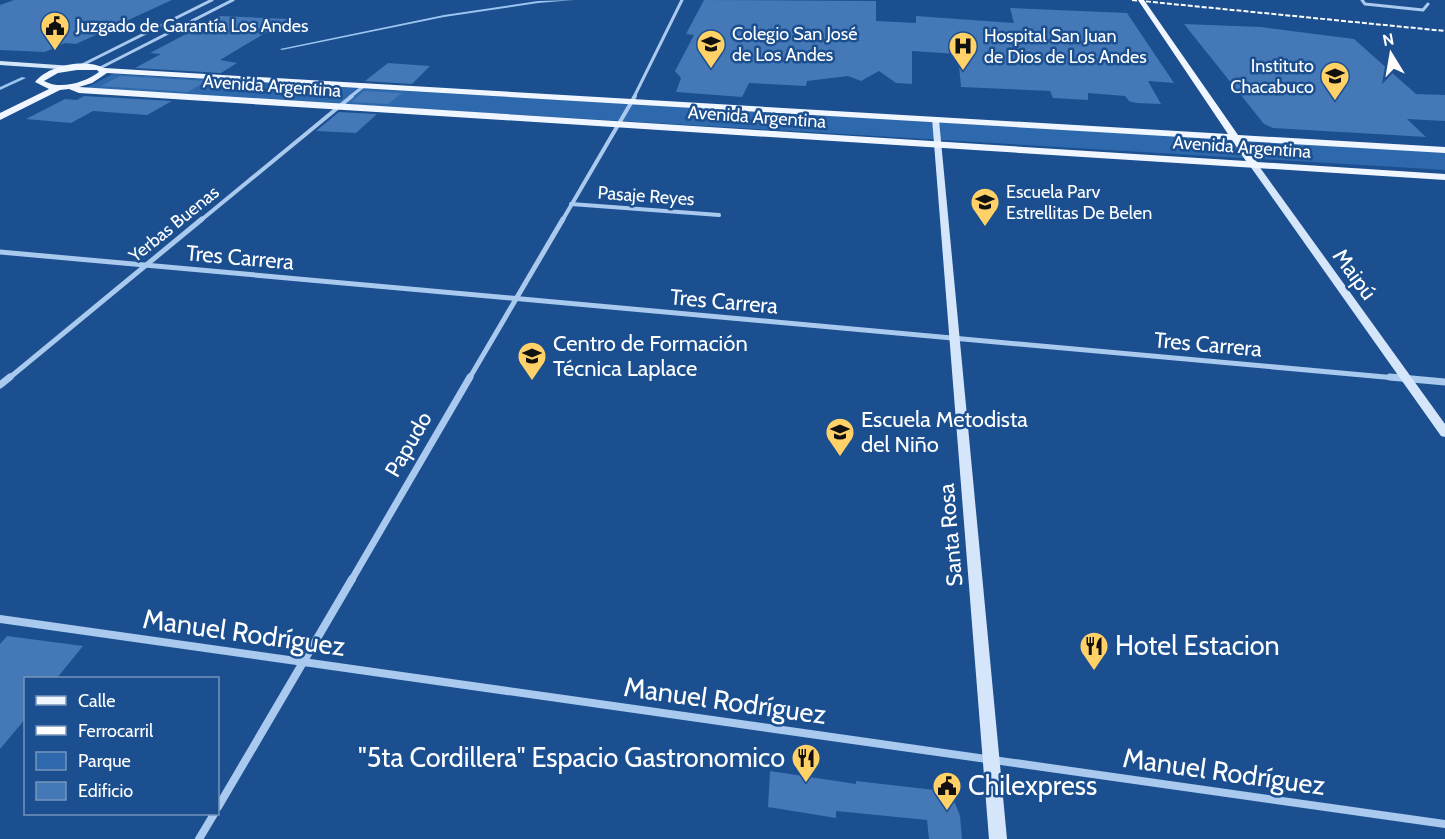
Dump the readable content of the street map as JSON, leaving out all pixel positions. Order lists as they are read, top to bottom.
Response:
{
  "streets": {
    "main road": ["Avenida Argentina", "Maipú", "Santa Rosa"],
    "street": [
      "Pasaje Reyes",
      "Yerbas Buenas",
      "Tres Carrera",
      "Papudo",
      "Manuel Rodríguez"
    ]
  },
  "crossings": [
    ["Avenida Argentina", "Yerbas Buenas"],
    ["Avenida Argentina", "Maipú"],
    ["Avenida Argentina", "Papudo"],
    ["Avenida Argentina", "Santa Rosa"],
    ["Pasaje Reyes", "Papudo"],
    ["Yerbas Buenas", "Tres Carrera"],
    ["Tres Carrera", "Maipú"],
    ["Tres Carrera", "Papudo"],
    ["Tres Carrera", "Santa Rosa"],
    ["Papudo", "Manuel Rodríguez"],
    ["Santa Rosa", "Manuel Rodríguez"]
  ],
  "places": {
    "public building": ["Juzgado de Garantía Los Andes", "Chilexpress"],
    "school or university": [
      "Colegio San José de Los Andes",
      "Instituto Chacabuco",
      "Escuela Parv Estrellitas De Belen",
      "Centro de Formación Técnica Laplace",
      "Escuela Metodista del Niño"
    ],
    "hospital": ["Hospital San Juan de Dios de Los Andes"],
    "restaurant": ["Hotel Estacion", "\"5ta Cordillera\" Espacio Gastronomico"]
  },
  "legend": [
    "Calle",
    "Ferrocarril",
    "Parque",
    "Edificio"
  ],
  "north": "top"
}
